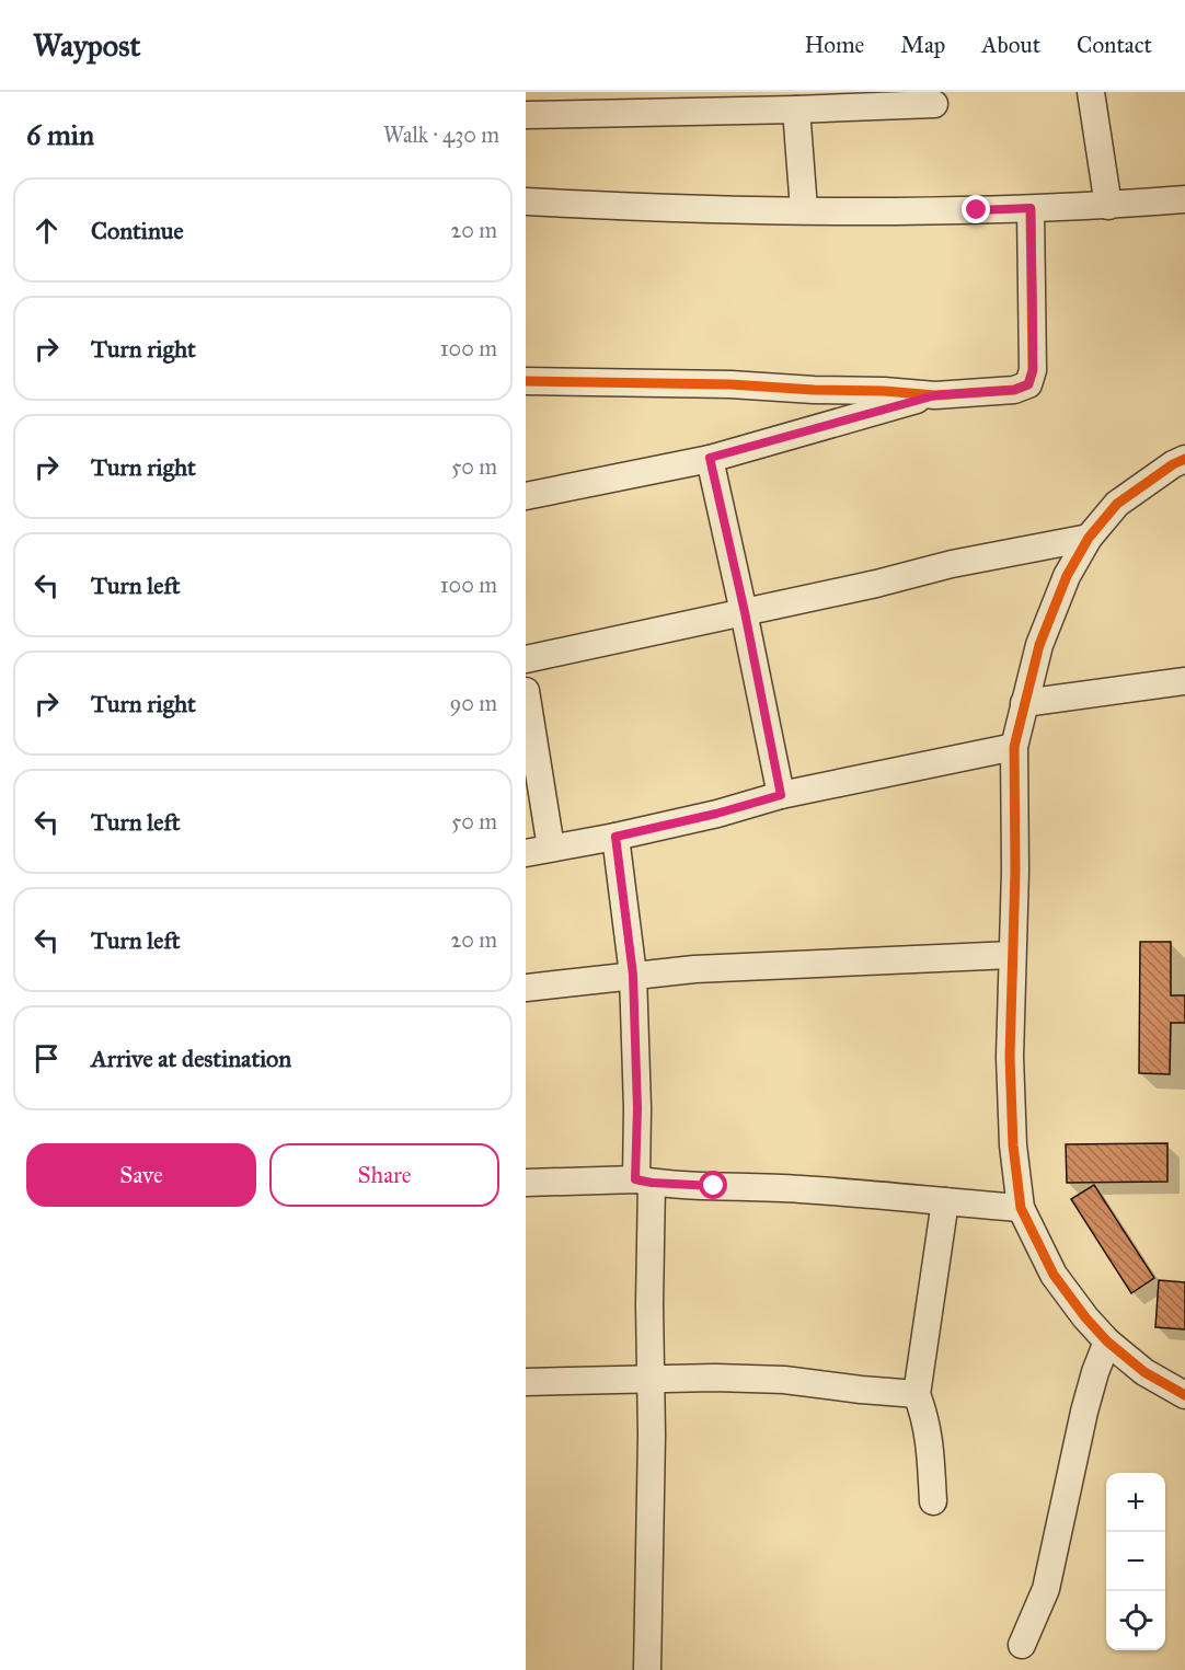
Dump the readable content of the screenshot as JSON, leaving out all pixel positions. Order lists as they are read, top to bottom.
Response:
{
  "page": {
    "header": "Waypost",
    "nav": [
      "Home",
      "Map",
      "About",
      "Contact"
    ],
    "heading": ["6 min", "Walk · 430 m"],
    "list": [
      ["Continue", "20 m"],
      ["Turn right", "100 m"],
      ["Turn right", "50 m"],
      ["Turn left", "100 m"],
      ["Turn right", "90 m"],
      ["Turn left", "50 m"],
      ["Turn left", "20 m"],
      "Arrive at destination"
    ],
    "buttons": ["Save", "Share"],
    "map_buttons": ["+", "−"]
  }
}
